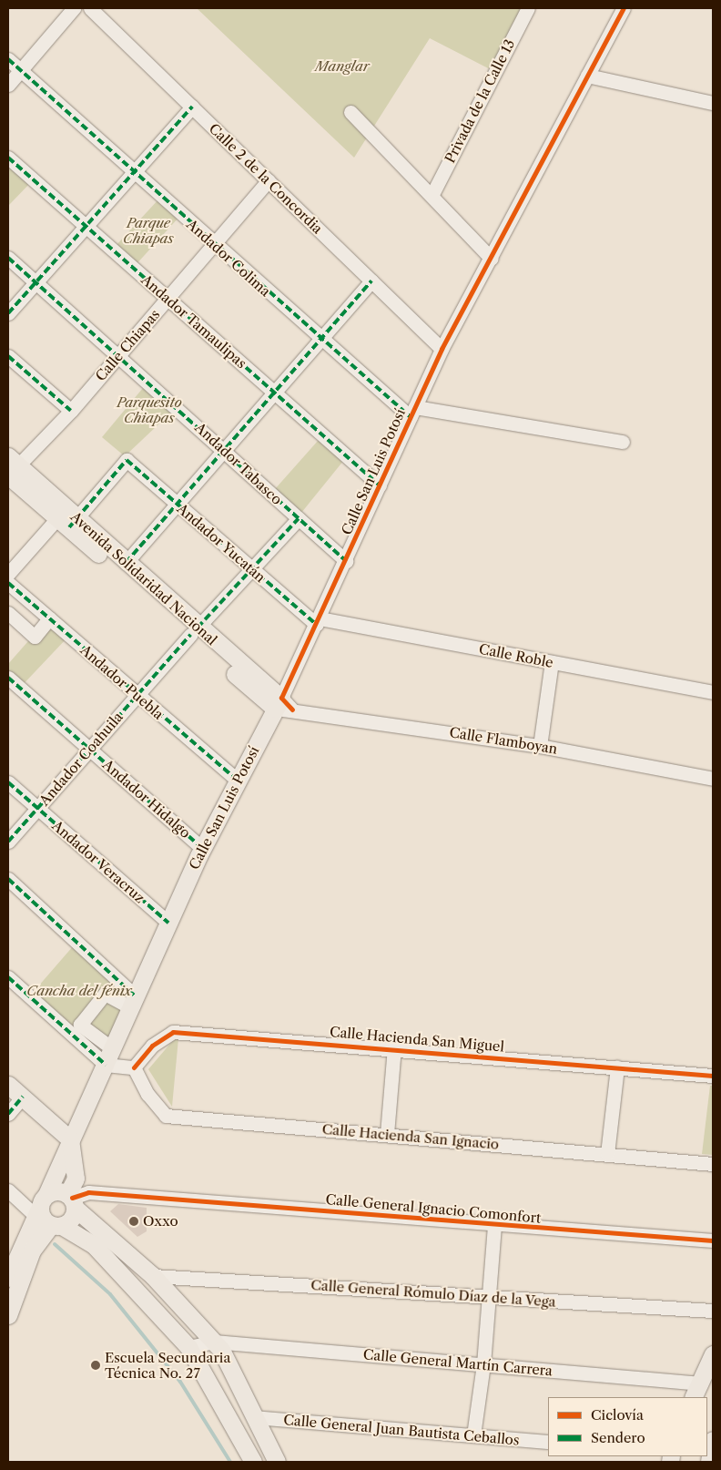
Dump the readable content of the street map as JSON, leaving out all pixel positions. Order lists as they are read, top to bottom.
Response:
{
  "streets": {
    "main road": ["Calle San Luis Potosí", "Avenida Solidaridad Nacional"],
    "street": [
      "Privada de la Calle 13",
      "Calle 2 de la Concordia",
      "Andador Colima",
      "Andador Tamaulipas",
      "Calle Chiapas",
      "Andador Tabasco",
      "Andador Yucatán",
      "Calle Roble",
      "Andador Puebla",
      "Calle Flamboyan",
      "Andador Coahuila",
      "Andador Hidalgo",
      "Andador Veracruz",
      "Calle Hacienda San Miguel",
      "Calle Hacienda San Ignacio",
      "Calle General Ignacio Comonfort",
      "Calle General Rómulo Díaz de la Vega",
      "Calle General Martín Carrera",
      "Calle General Juan Bautista Ceballos"
    ]
  },
  "crossings": [
    ["Calle 2 de la Concordia", "Calle Chiapas"],
    ["Calle 2 de la Concordia", "Calle San Luis Potosí"],
    ["Andador Colima", "Calle Chiapas"],
    ["Andador Colima", "Calle San Luis Potosí"],
    ["Andador Tamaulipas", "Calle Chiapas"],
    ["Andador Tamaulipas", "Calle San Luis Potosí"],
    ["Calle Chiapas", "Andador Tabasco"],
    ["Calle Chiapas", "Avenida Solidaridad Nacional"],
    ["Andador Tabasco", "Calle San Luis Potosí"],
    ["Andador Tabasco", "Andador Coahuila"],
    ["Calle San Luis Potosí", "Andador Yucatán"],
    ["Calle San Luis Potosí", "Avenida Solidaridad Nacional"],
    ["Calle San Luis Potosí", "Calle Roble"],
    ["Calle San Luis Potosí", "Andador Puebla"],
    ["Calle San Luis Potosí", "Calle Flamboyan"],
    ["Calle San Luis Potosí", "Andador Hidalgo"],
    ["Calle San Luis Potosí", "Andador Veracruz"],
    ["Andador Yucatán", "Avenida Solidaridad Nacional"],
    ["Andador Yucatán", "Calle Roble"],
    ["Andador Yucatán", "Andador Coahuila"],
    ["Avenida Solidaridad Nacional", "Calle Flamboyan"],
    ["Avenida Solidaridad Nacional", "Andador Coahuila"],
    ["Andador Puebla", "Andador Coahuila"],
    ["Andador Coahuila", "Andador Hidalgo"],
    ["Andador Coahuila", "Andador Veracruz"],
    ["Calle Hacienda San Miguel", "Calle Hacienda San Ignacio"]
  ],
  "parks": [
    "Manglar",
    "Parque Chiapas",
    "Parquesito Chiapas",
    "Cancha del fénix"
  ],
  "places": ["Oxxo", "Escuela Secundaria Técnica No. 27"],
  "legend": ["Ciclovía", "Sendero"]
}
